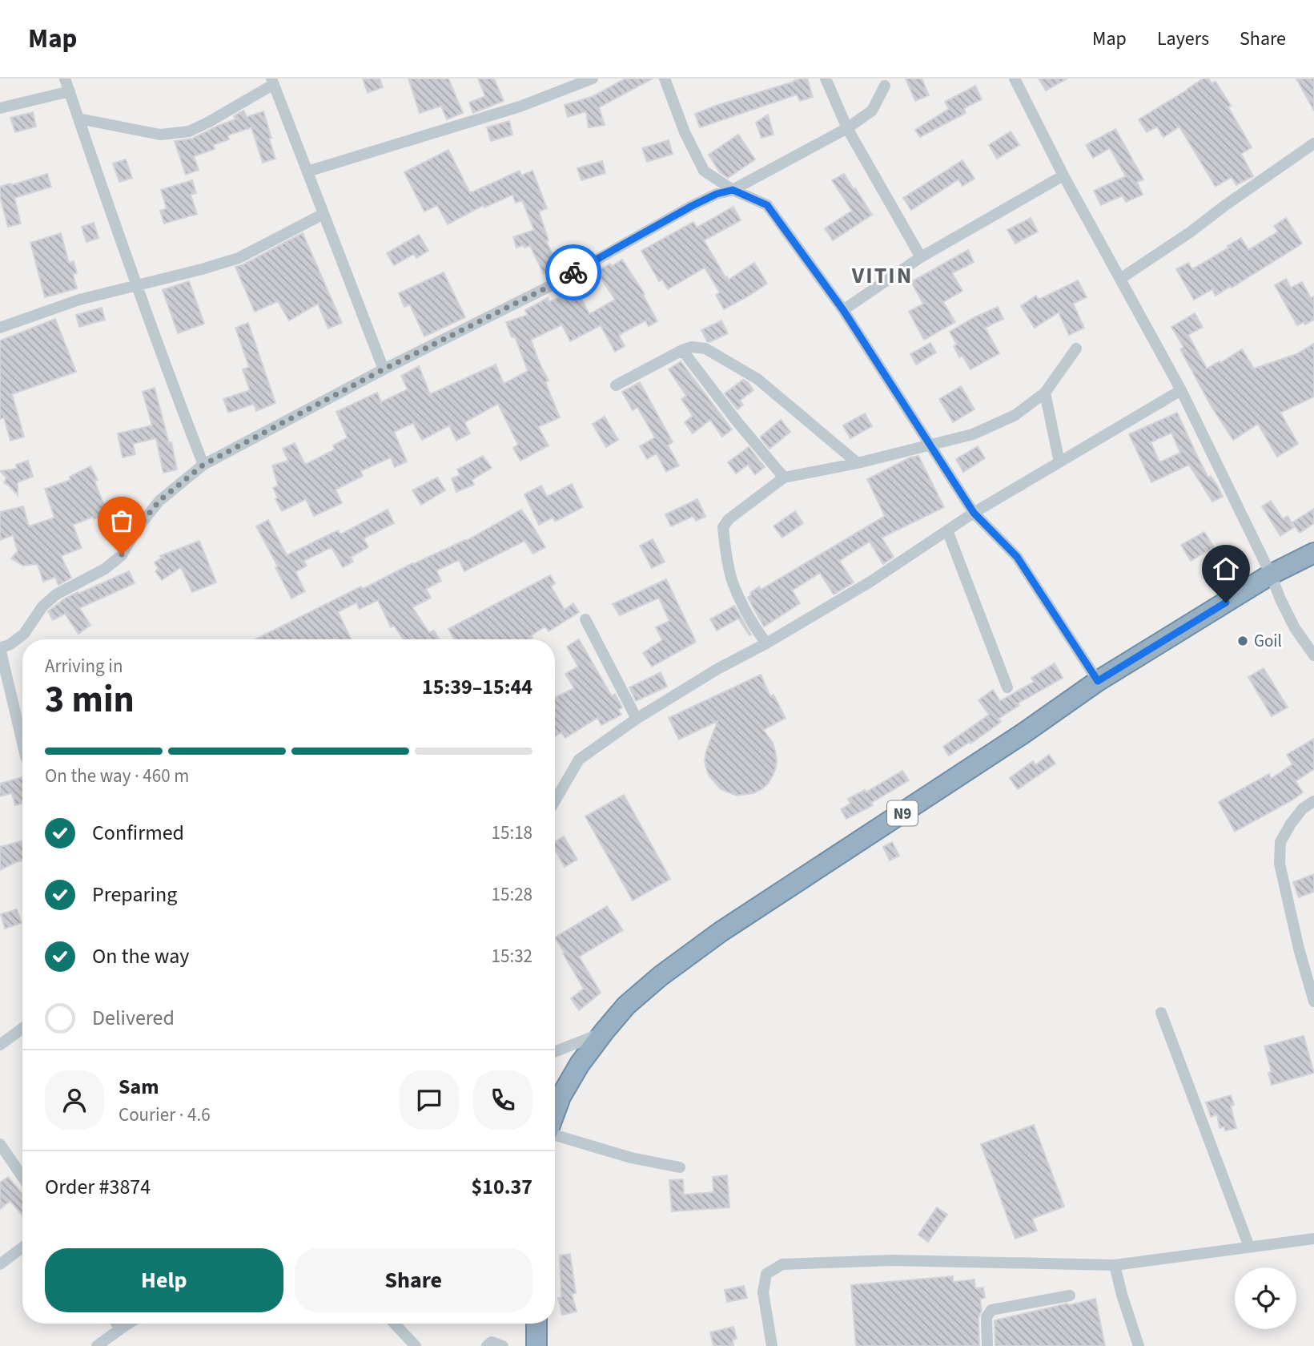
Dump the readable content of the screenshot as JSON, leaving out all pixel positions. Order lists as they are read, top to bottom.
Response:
{
  "streets": {
    "highway": ["N9"]
  },
  "districts": ["VITIN"],
  "places": ["Goil"],
  "page": {
    "header": "Map",
    "nav": ["Map", "Layers", "Share"],
    "heading": ["3 min", "Arriving in", "15:39–15:44"],
    "panel": [
      "Sam",
      "Courier · 4.6",
      "Order #3874",
      "$10.37"
    ],
    "bar": "On the way · 460 m",
    "list": [
      ["Confirmed", "15:18"],
      ["Preparing", "15:28"],
      ["On the way", "15:32"],
      "Delivered"
    ],
    "buttons": ["Help", "Share"]
  }
}
